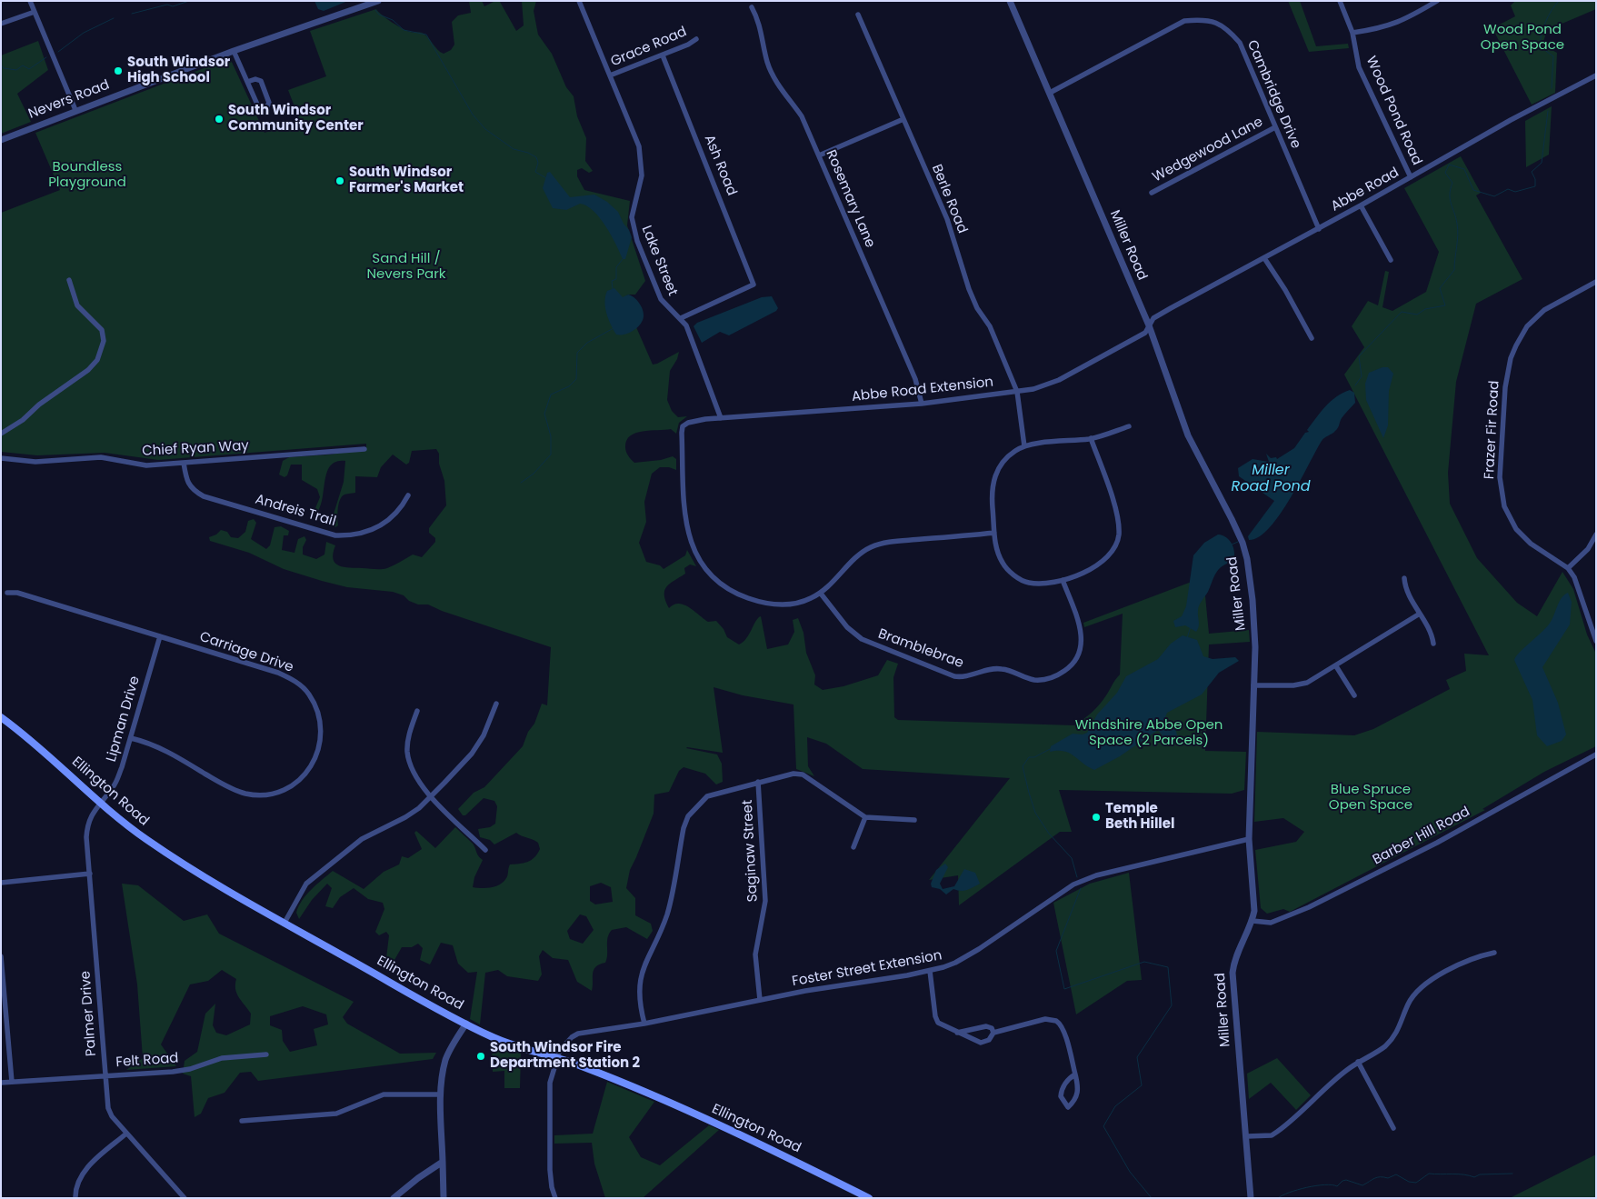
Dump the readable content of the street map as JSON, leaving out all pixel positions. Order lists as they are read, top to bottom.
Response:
{
  "streets": {
    "main road": ["Ellington Road"],
    "street": [
      "Grace Road",
      "Cambridge Drive",
      "Nevers Road",
      "Wood Pond Road",
      "Wedgewood Lane",
      "Ash Road",
      "Abbe Road",
      "Rosemary Lane",
      "Berle Road",
      "Miller Road",
      "Lake Street",
      "Abbe Road Extension",
      "Frazer Fir Road",
      "Chief Ryan Way",
      "Andreis Trail",
      "Bramblebrae",
      "Carriage Drive",
      "Lipman Drive",
      "Barber Hill Road",
      "Saginaw Street",
      "Foster Street Extension",
      "Palmer Drive",
      "Felt Road"
    ]
  },
  "crossings": [
    ["Grace Road", "Ash Road"],
    ["Grace Road", "Lake Street"],
    ["Cambridge Drive", "Wedgewood Lane"],
    ["Cambridge Drive", "Abbe Road"],
    ["Cambridge Drive", "Miller Road"],
    ["Wood Pond Road", "Abbe Road"],
    ["Ash Road", "Lake Street"],
    ["Abbe Road", "Miller Road"],
    ["Abbe Road", "Abbe Road Extension"],
    ["Rosemary Lane", "Abbe Road Extension"],
    ["Berle Road", "Abbe Road Extension"],
    ["Berle Road", "Bramblebrae"],
    ["Miller Road", "Abbe Road Extension"],
    ["Miller Road", "Barber Hill Road"],
    ["Miller Road", "Foster Street Extension"],
    ["Lake Street", "Abbe Road Extension"],
    ["Abbe Road Extension", "Bramblebrae"],
    ["Chief Ryan Way", "Andreis Trail"],
    ["Carriage Drive", "Lipman Drive"],
    ["Lipman Drive", "Ellington Road"],
    ["Lipman Drive", "Palmer Drive"],
    ["Ellington Road", "Foster Street Extension"],
    ["Ellington Road", "Palmer Drive"],
    ["Saginaw Street", "Foster Street Extension"],
    ["Palmer Drive", "Felt Road"]
  ],
  "water": ["Miller Road Pond"],
  "parks": [
    "Wood Pond Open Space",
    "Boundless Playground",
    "Sand Hill / Nevers Park",
    "Windshire Abbe Open Space (2 Parcels)",
    "Blue Spruce Open Space"
  ],
  "places": [
    "South Windsor High School",
    "South Windsor Community Center",
    "South Windsor Farmer's Market",
    "Temple Beth Hillel",
    "South Windsor Fire Department Station 2"
  ]
}
